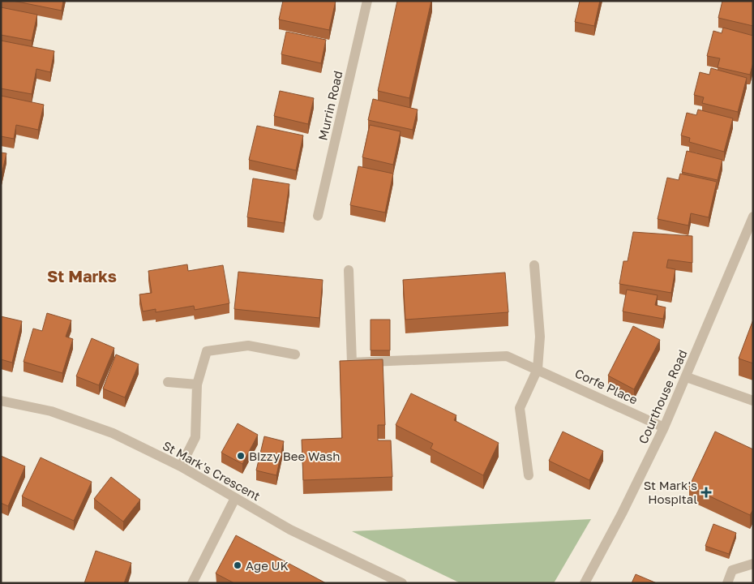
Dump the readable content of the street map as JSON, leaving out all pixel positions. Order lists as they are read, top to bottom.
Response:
{
  "streets": {
    "street": [
      "Murrin Road",
      "Corfe Place",
      "Courthouse Road",
      "St Mark's Crescent"
    ]
  },
  "crossings": [
    ["Corfe Place", "Courthouse Road"]
  ],
  "districts": ["St Marks"],
  "places": {
    "other": ["Bizzy Bee Wash", "Age UK"],
    "health": ["St Mark's Hospital"]
  }
}
